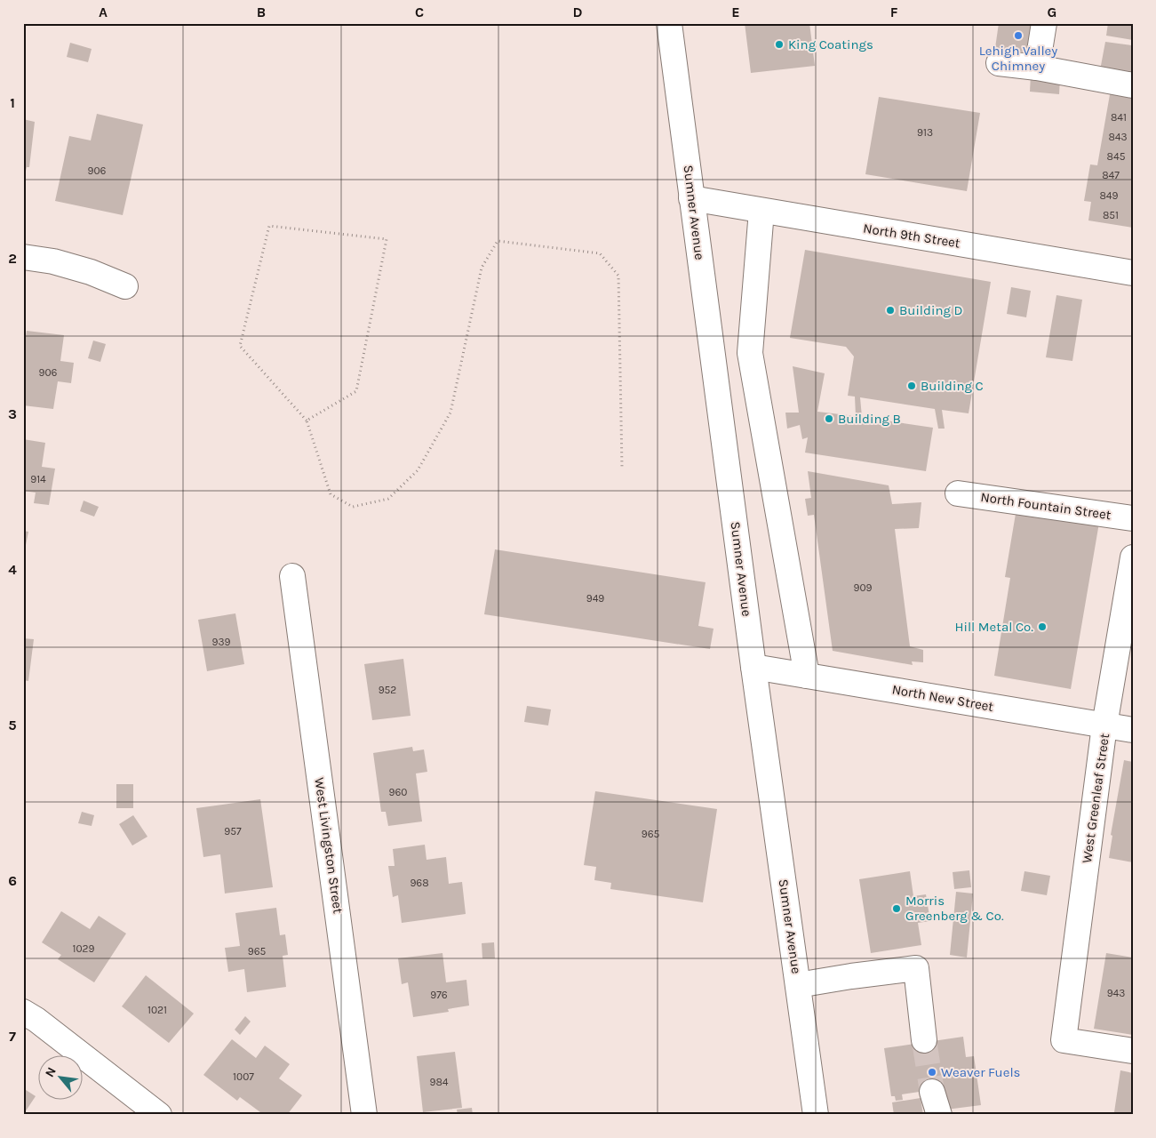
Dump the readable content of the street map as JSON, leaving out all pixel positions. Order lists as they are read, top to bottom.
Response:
{
  "streets": {
    "street": [
      "Sumner Avenue",
      "North 9th Street",
      "North Fountain Street",
      "North New Street",
      "West Greenleaf Street",
      "West Livingston Street"
    ]
  },
  "crossings": [
    ["Sumner Avenue", "North 9th Street"],
    ["Sumner Avenue", "North New Street"],
    ["North New Street", "West Greenleaf Street"]
  ],
  "places": [
    "Lehigh Valley Chimney",
    "King Coatings",
    "Building D",
    "Building C",
    "Building B",
    "Hill Metal Co.",
    "Morris Greenberg & Co.",
    "Weaver Fuels"
  ],
  "house_numbers": [
    "841",
    "913",
    "843",
    "845",
    "906",
    "847",
    "849",
    "851",
    "906",
    "914",
    "909",
    "949",
    "939",
    "952",
    "960",
    "957",
    "965",
    "968",
    "1029",
    "965",
    "943",
    "976",
    "1021",
    "1007",
    "984"
  ],
  "north": "top left",
  "grid": {
    "columns": [
      "A",
      "B",
      "C",
      "D",
      "E",
      "F",
      "G"
    ],
    "rows": [
      "1",
      "2",
      "3",
      "4",
      "5",
      "6",
      "7"
    ]
  }
}
